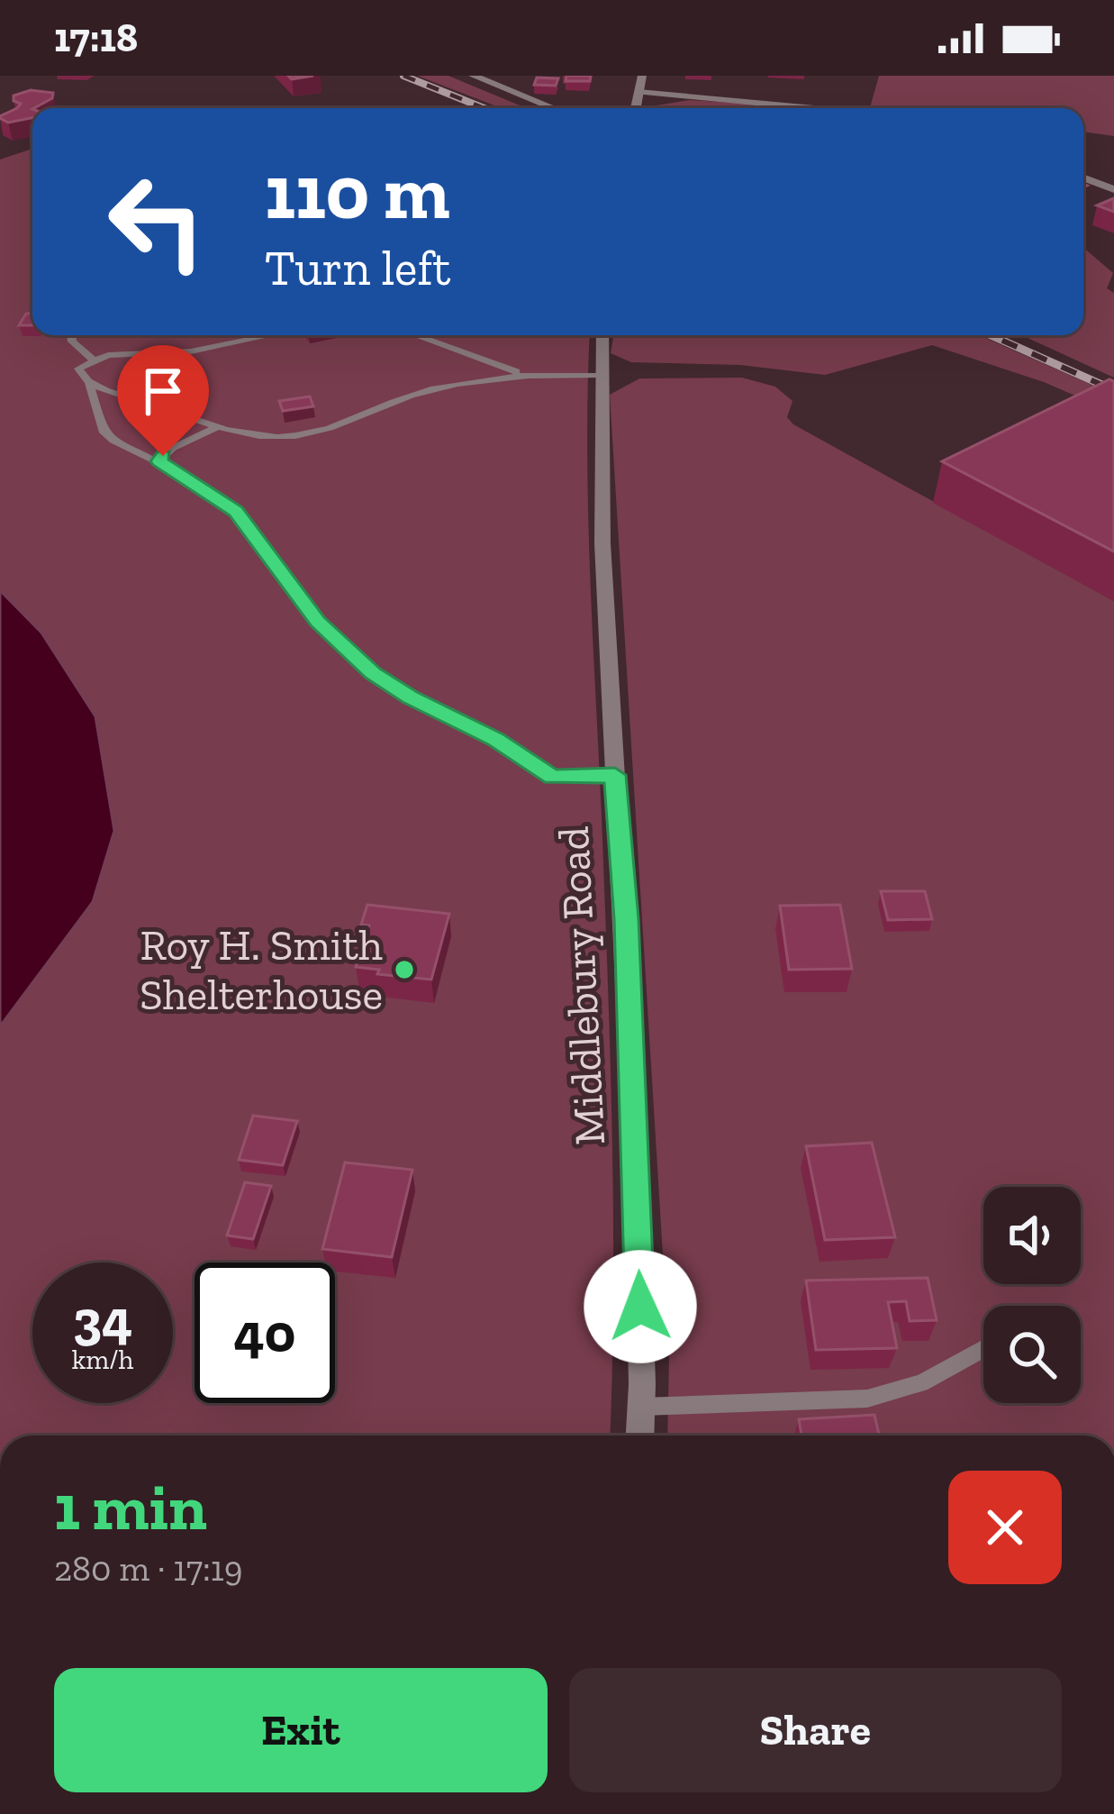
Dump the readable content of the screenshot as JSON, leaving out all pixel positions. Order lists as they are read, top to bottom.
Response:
{
  "streets": {
    "street": ["Middlebury Road"]
  },
  "places": ["Roy H. Smith Shelterhouse"],
  "page": {
    "status": "17:18",
    "turn": ["110 m", "Turn left"],
    "speed": "34 km/h",
    "limit": "40",
    "heading": ["1 min", "280 m · 17:19"],
    "buttons": ["Exit", "Share"]
  }
}
